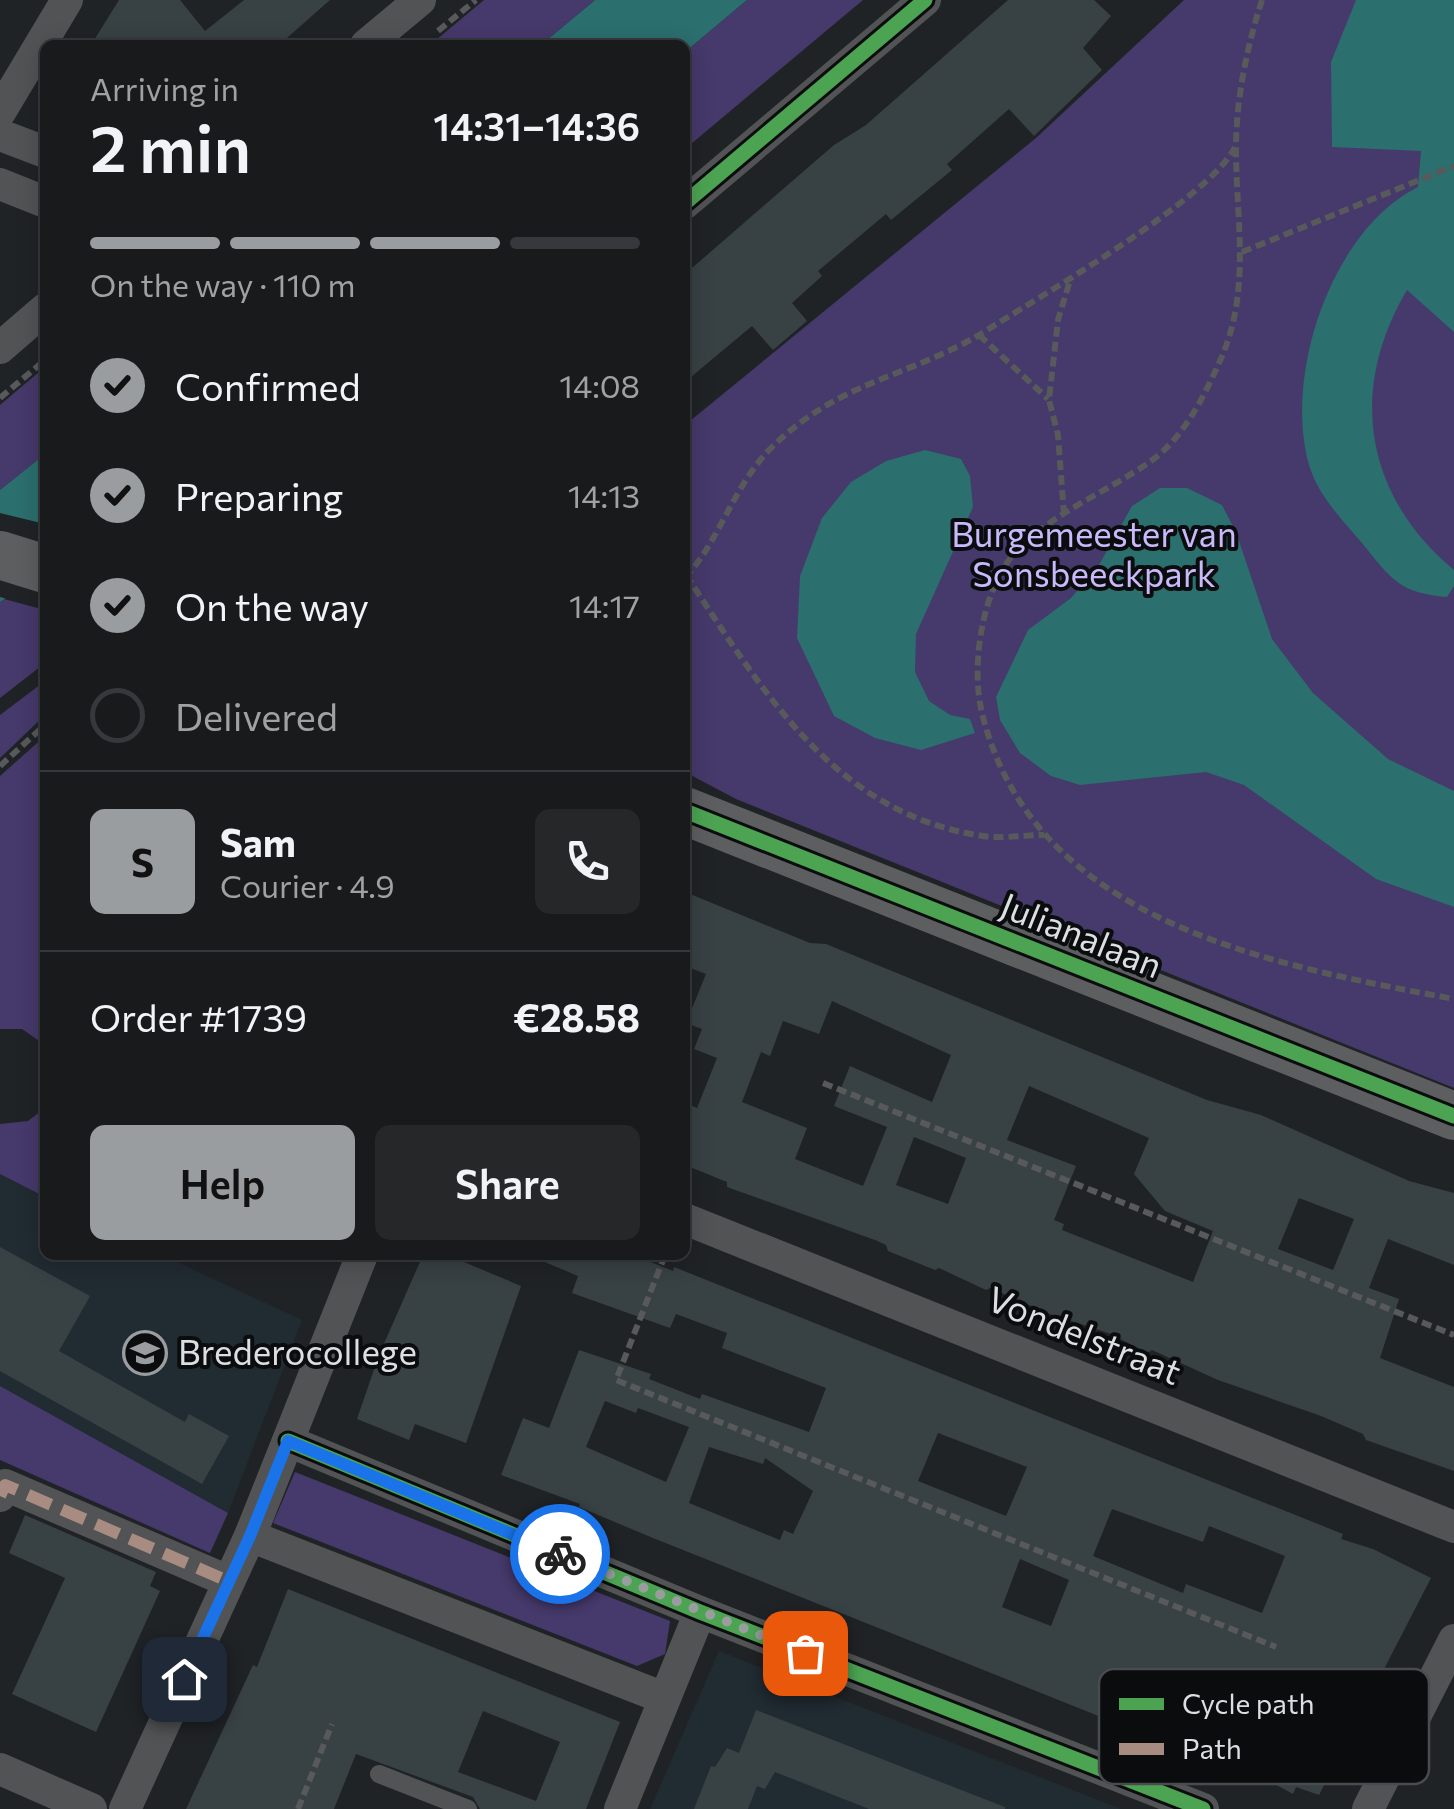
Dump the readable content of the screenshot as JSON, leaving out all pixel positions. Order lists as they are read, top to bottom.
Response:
{
  "streets": {
    "street": ["Julianalaan", "Vondelstraat"]
  },
  "parks": ["Burgemeester van Sonsbeeckpark"],
  "places": {
    "school or university": ["Brederocollege"]
  },
  "legend": ["Cycle path", "Path"],
  "page": {
    "heading": ["2 min", "Arriving in", "14:31–14:36"],
    "panel": [
      "Sam",
      "Courier · 4.9",
      "Order #1739",
      "€28.58"
    ],
    "bar": "On the way · 110 m",
    "list": [
      ["Confirmed", "14:08"],
      ["Preparing", "14:13"],
      ["On the way", "14:17"],
      "Delivered"
    ],
    "round": "S",
    "buttons": ["Help", "Share"]
  }
}
